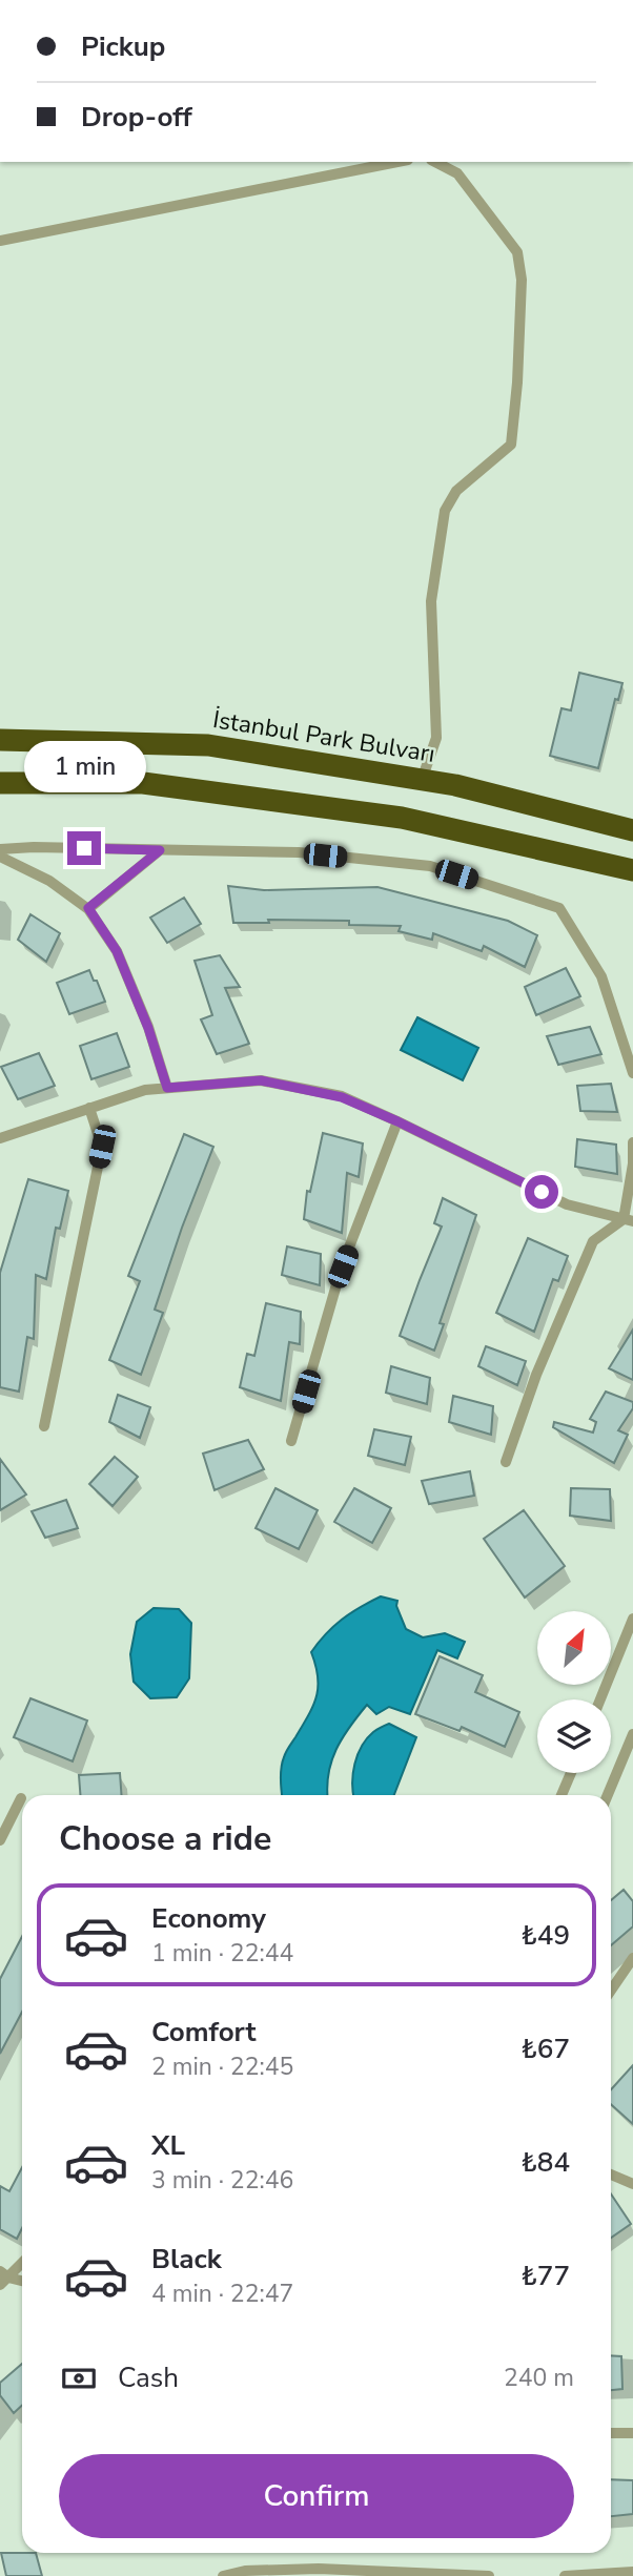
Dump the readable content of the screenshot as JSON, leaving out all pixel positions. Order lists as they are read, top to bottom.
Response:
{
  "streets": {
    "highway": ["İstanbul Park Bulvarı"]
  },
  "north": "top right",
  "page": {
    "banner": ["Pickup", "Drop-off"],
    "bubble": "1 min",
    "heading": "Choose a ride",
    "list": [
      {
        "name": "Economy",
        "note": "1 min · 22:44",
        "value": "₺49"
      },
      {
        "name": "Comfort",
        "note": "2 min · 22:45",
        "value": "₺67"
      },
      {
        "name": "XL",
        "note": "3 min · 22:46",
        "value": "₺84"
      },
      {
        "name": "Black",
        "note": "4 min · 22:47",
        "value": "₺77"
      }
    ],
    "pay": ["Cash", "240 m"],
    "buttons": "Confirm"
  }
}
